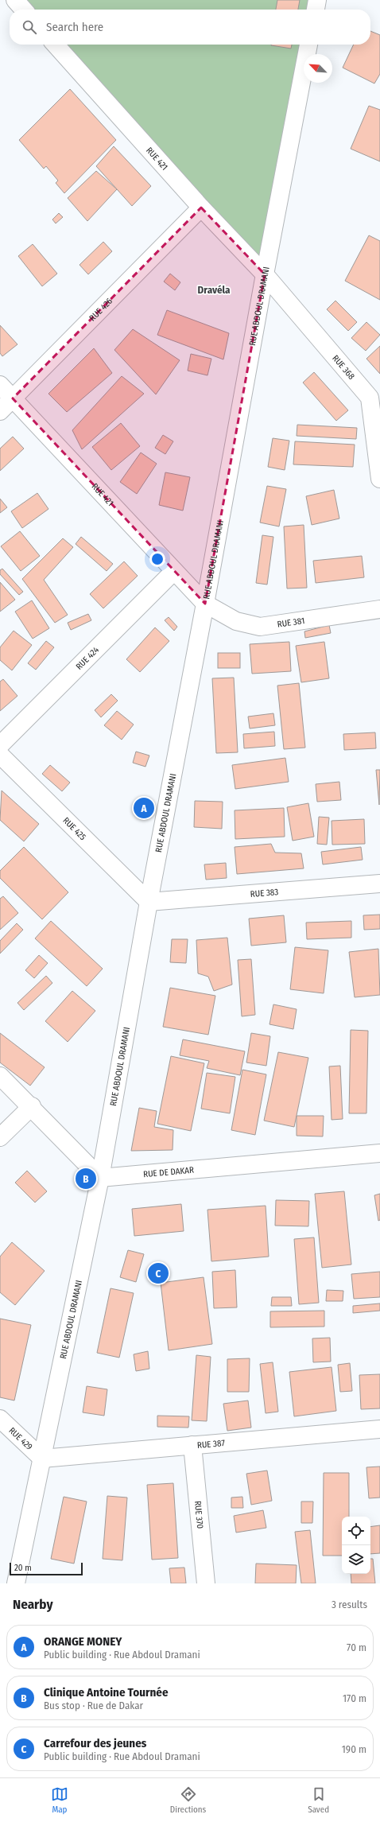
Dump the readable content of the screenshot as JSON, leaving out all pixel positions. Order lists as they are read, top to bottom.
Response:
{
  "streets": {
    "street": [
      "RUE 421",
      "RUE ABDOUL DRAMANI",
      "RUE 426",
      "RUE 368",
      "RUE 381",
      "RUE 424",
      "RUE 425",
      "RUE 383",
      "RUE DE DAKAR",
      "RUE 429",
      "RUE 387",
      "RUE 370"
    ]
  },
  "crossings": [
    ["RUE 421", "RUE ABDOUL DRAMANI"],
    ["RUE 421", "RUE 426"],
    ["RUE 421", "RUE 368"],
    ["RUE 421", "RUE 381"],
    ["RUE 421", "RUE 424"],
    ["RUE ABDOUL DRAMANI", "RUE 368"],
    ["RUE ABDOUL DRAMANI", "RUE 381"],
    ["RUE ABDOUL DRAMANI", "RUE 425"],
    ["RUE ABDOUL DRAMANI", "RUE 383"],
    ["RUE ABDOUL DRAMANI", "RUE DE DAKAR"],
    ["RUE ABDOUL DRAMANI", "RUE 429"],
    ["RUE ABDOUL DRAMANI", "RUE 387"],
    ["RUE 425", "RUE 383"],
    ["RUE 429", "RUE 387"],
    ["RUE 387", "RUE 370"]
  ],
  "districts": ["Dravéla"],
  "scale_bar": "20 m",
  "north": "top left",
  "page": {
    "search": "Search here",
    "pins": ["A", "B", "C"],
    "scale": "20 m",
    "heading": ["Nearby", "3 results"],
    "list": [
      {
        "mark": "A",
        "name": "ORANGE MONEY",
        "note": "Public building · Rue Abdoul Dramani",
        "value": "70 m"
      },
      {
        "mark": "B",
        "name": "Clinique Antoine Tournée",
        "note": "Bus stop · Rue de Dakar",
        "value": "170 m"
      },
      {
        "mark": "C",
        "name": "Carrefour des jeunes",
        "note": "Public building · Rue Abdoul Dramani",
        "value": "190 m"
      }
    ],
    "nav": ["Map", "Directions", "Saved"]
  }
}
